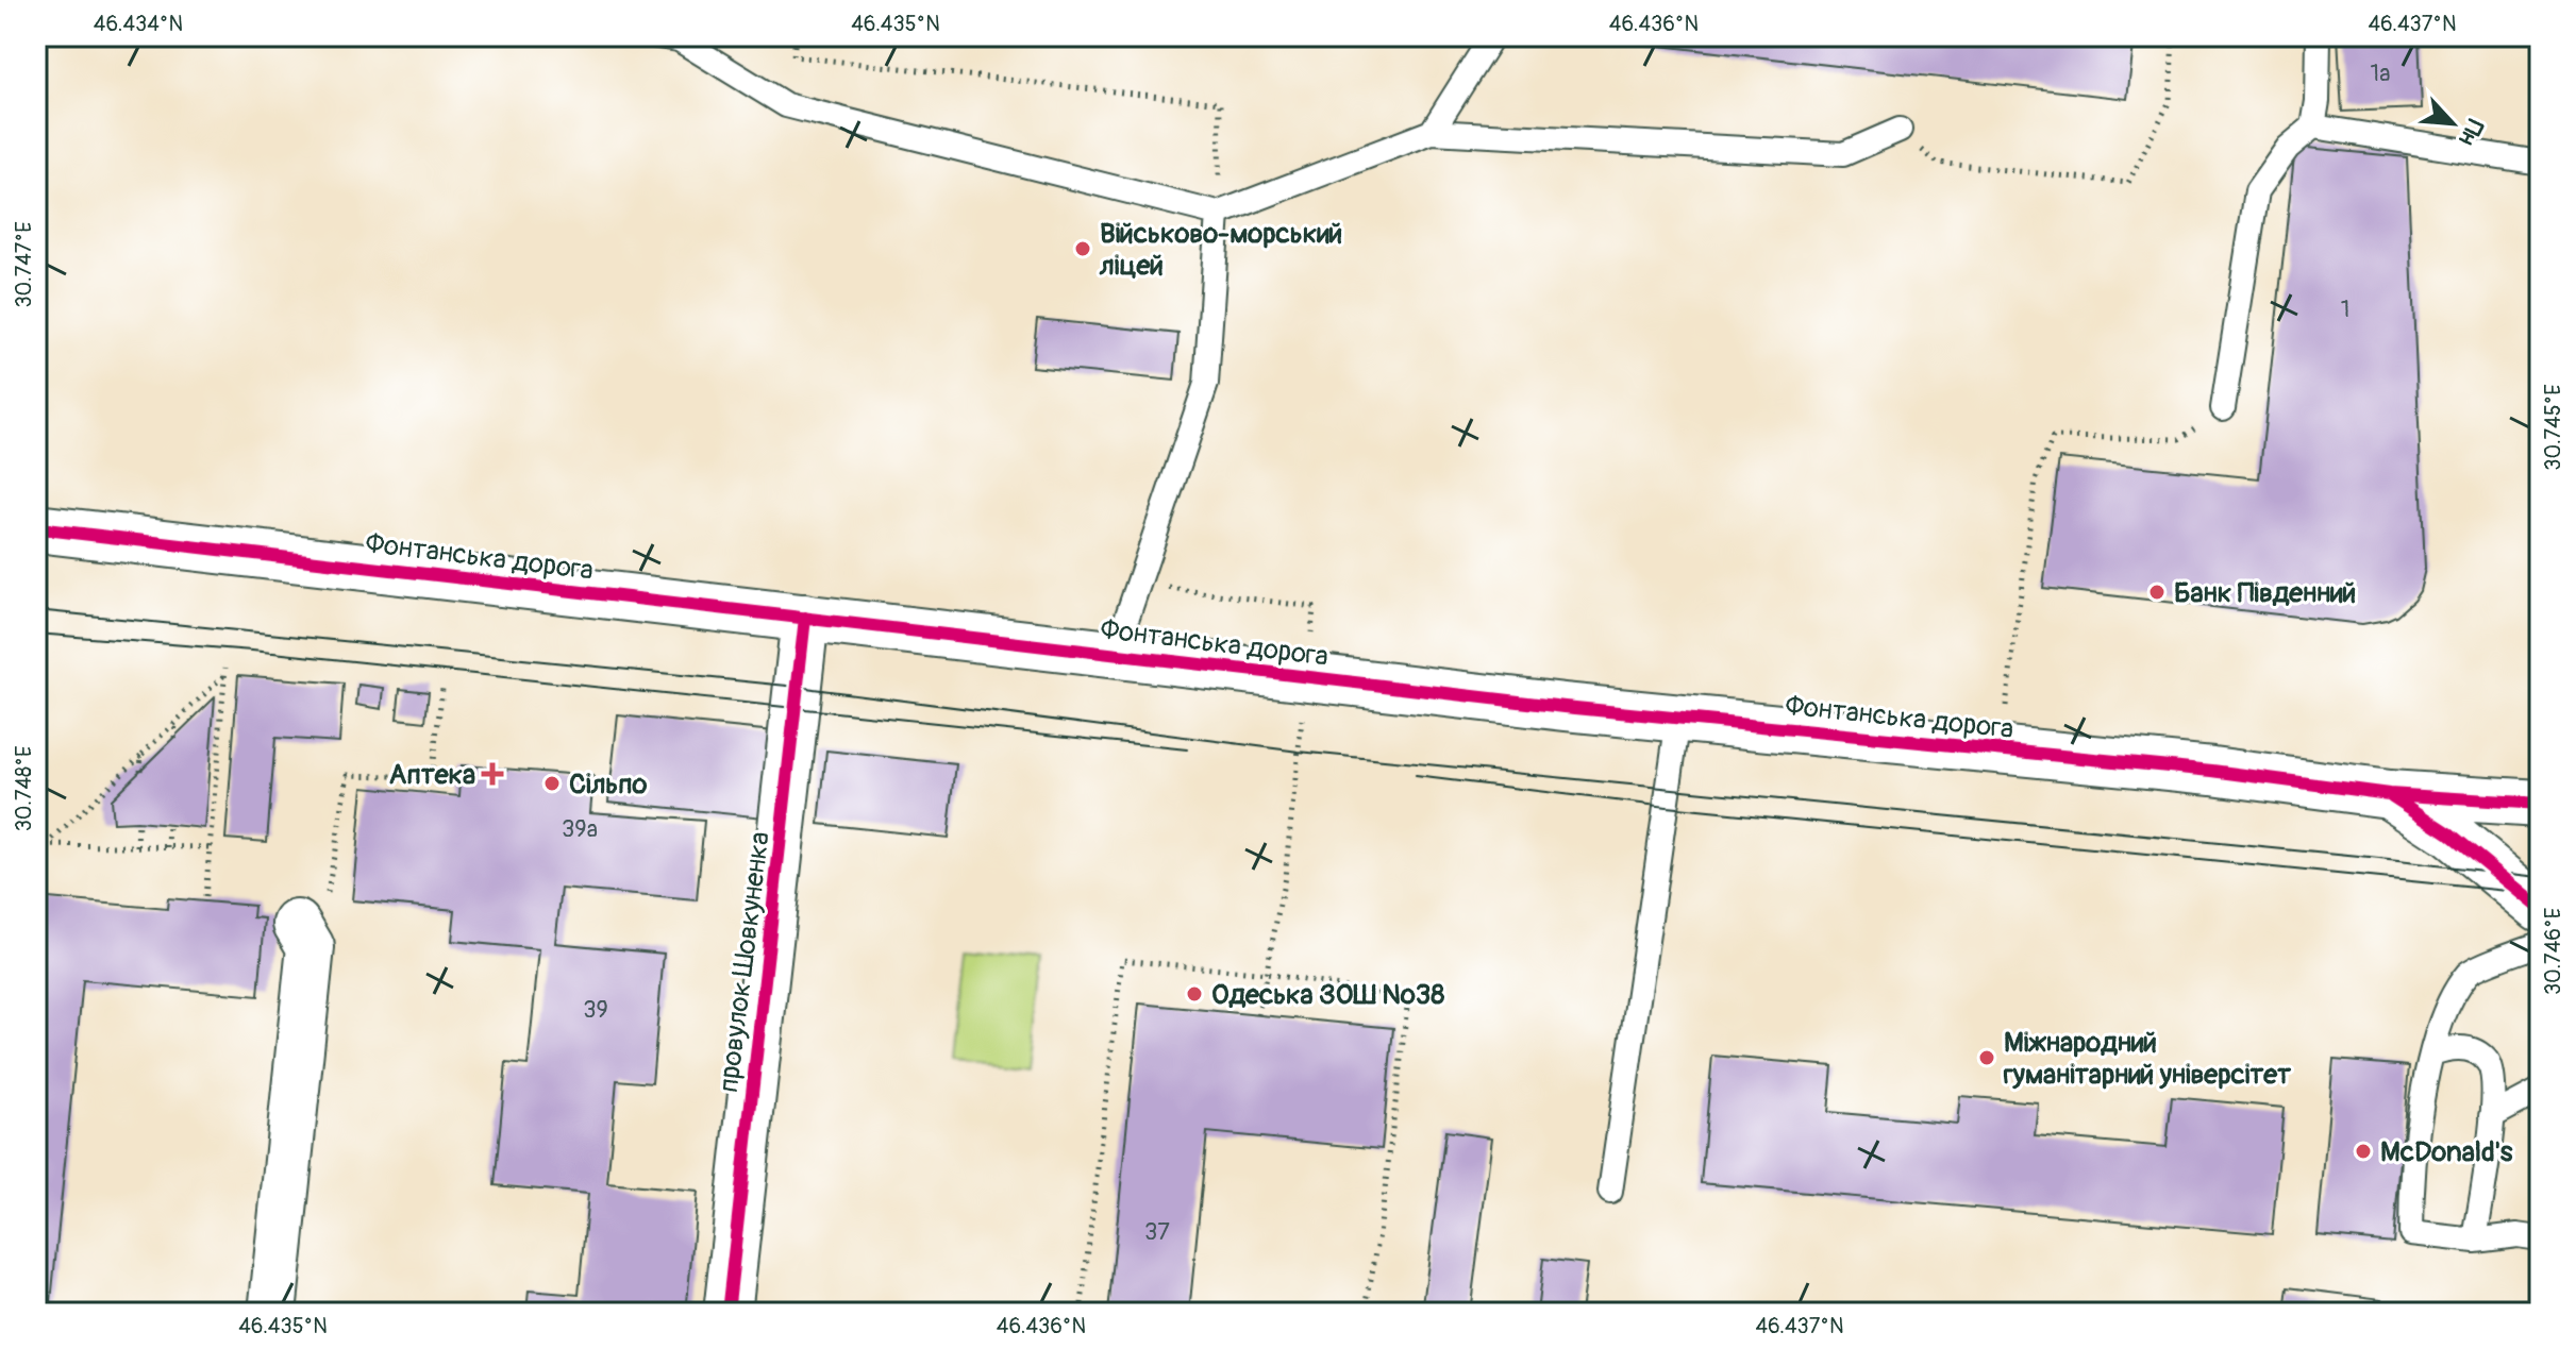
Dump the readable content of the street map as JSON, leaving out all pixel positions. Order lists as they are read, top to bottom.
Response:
{
  "streets": {
    "main road": ["Фонтанська дорога", "провулок Шовкуненка"]
  },
  "crossings": [
    ["Фонтанська дорога", "провулок Шовкуненка"]
  ],
  "places": {
    "other": [
      "Військово-морський ліцей",
      "Банк Південний",
      "Сільпо",
      "Одеська ЗОШ №38",
      "Міжнародний гуманітарний універсітет",
      "McDonald's"
    ],
    "health": ["Аптека"]
  },
  "house_numbers": [
    "1а",
    "1",
    "39а",
    "39",
    "37"
  ],
  "north": "bottom right",
  "coordinates": [
    "46.434°N",
    "46.435°N",
    "46.436°N",
    "46.437°N",
    "30.747°E",
    "30.745°E",
    "30.748°E",
    "30.746°E"
  ]
}
